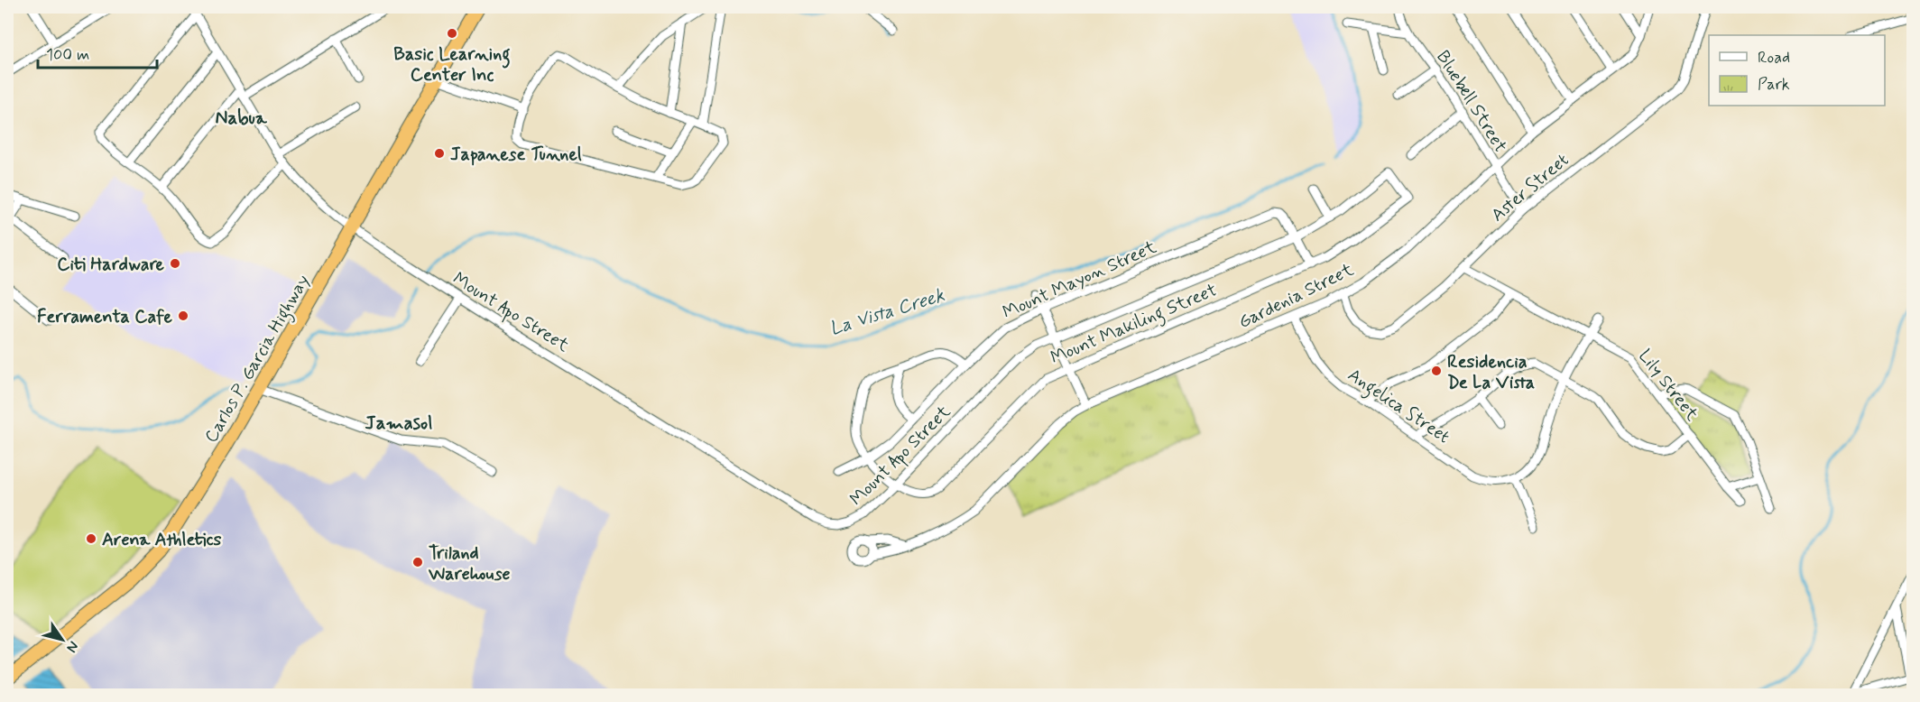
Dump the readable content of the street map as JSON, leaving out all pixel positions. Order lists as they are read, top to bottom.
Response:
{
  "streets": {
    "highway": ["Carlos P. Garcia Highway"],
    "street": [
      "Bluebell Street",
      "Aster Street",
      "Mount Mayon Street",
      "Gardenia Street",
      "Mount Apo Street",
      "Mount Makiling Street",
      "Lily Street",
      "Angelica Street"
    ]
  },
  "crossings": [
    ["Bluebell Street", "Aster Street"],
    ["Bluebell Street", "Gardenia Street"],
    ["Aster Street", "Gardenia Street"],
    ["Aster Street", "Lily Street"],
    ["Mount Mayon Street", "Mount Apo Street"],
    ["Gardenia Street", "Angelica Street"],
    ["Mount Apo Street", "Mount Makiling Street"],
    ["Mount Apo Street", "Carlos P. Garcia Highway"]
  ],
  "districts": ["Nabua", "Jamasol"],
  "water": ["La Vista Creek"],
  "places": [
    "Basic Learning Center Inc",
    "Japanese Tunnel",
    "Citi Hardware",
    "Ferramenta Cafe",
    "Residencia De La Vista",
    "Arena Athletics",
    "Triland Warehouse"
  ],
  "legend": ["Road", "Park"],
  "scale_bar": "100 m",
  "north": "bottom right"
}
